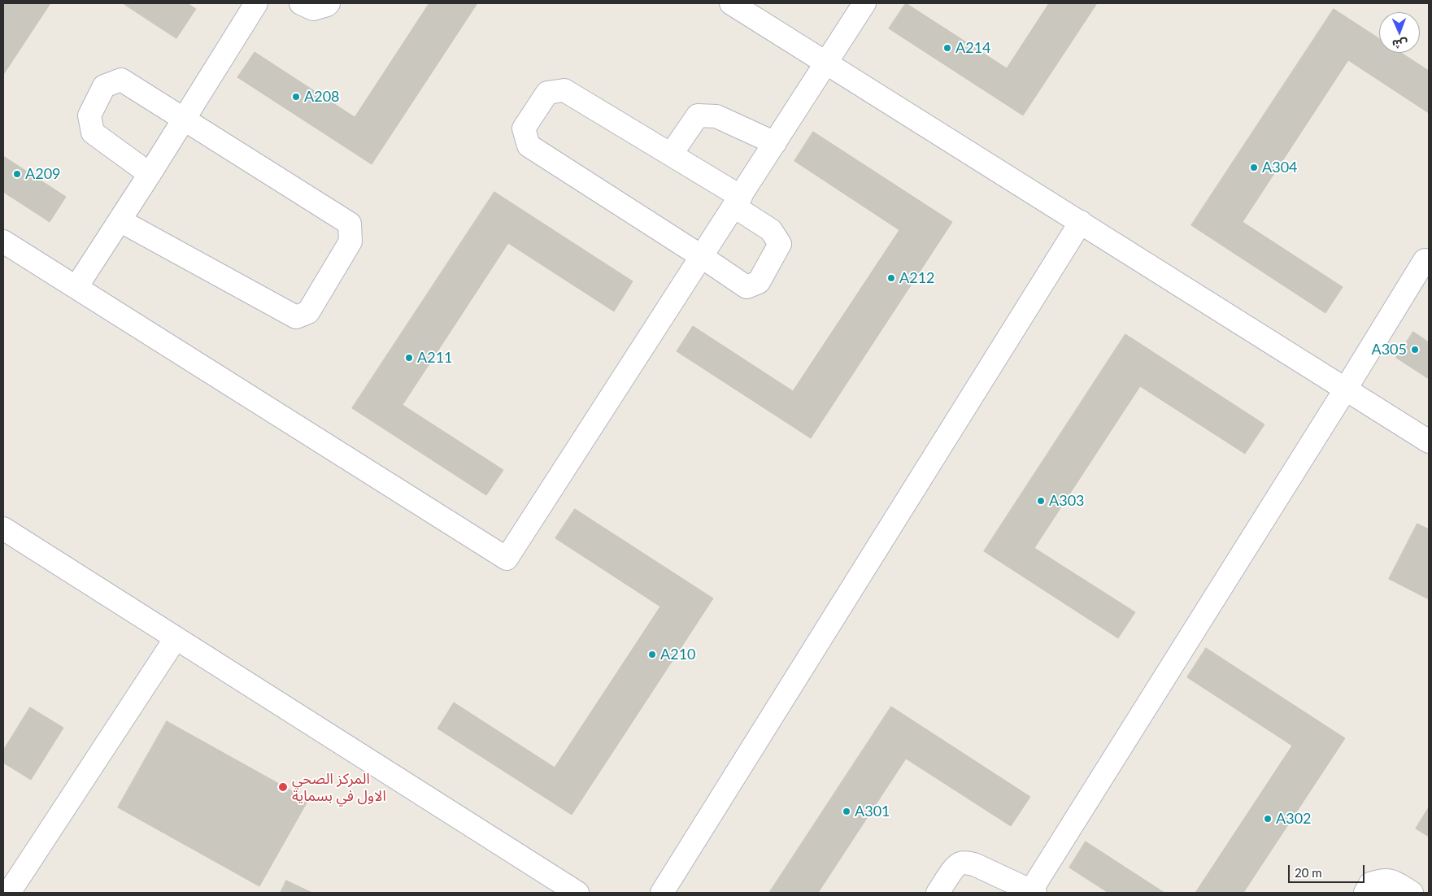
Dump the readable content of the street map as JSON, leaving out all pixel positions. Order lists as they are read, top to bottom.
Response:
{
  "places": [
    "A214",
    "A208",
    "A304",
    "A209",
    "A212",
    "A305",
    "A211",
    "A303",
    "A210",
    "المركز الصحي الاول في بسماية",
    "A301",
    "A302"
  ],
  "scale_bar": "20 m",
  "north": "bottom"
}
